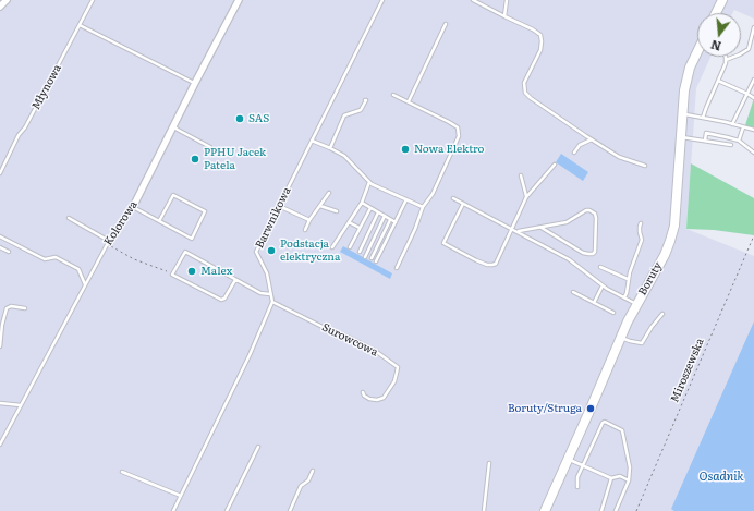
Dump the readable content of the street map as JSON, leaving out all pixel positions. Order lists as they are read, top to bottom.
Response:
{
  "streets": {
    "street": ["Kolorowa", "Boruty"],
    "lane": ["Młynowa", "Barwnikowa", "Surowcowa"],
    "path": ["Miroszewska"]
  },
  "crossings": [
    ["Barwnikowa", "Surowcowa"]
  ],
  "water": ["Osadnik"],
  "places": [
    "SAS",
    "Nowa Elektro",
    "PPHU Jacek Patela",
    "Podstacja elektryczna",
    "Malex",
    "Boruty/Struga"
  ],
  "north": "bottom"
}
